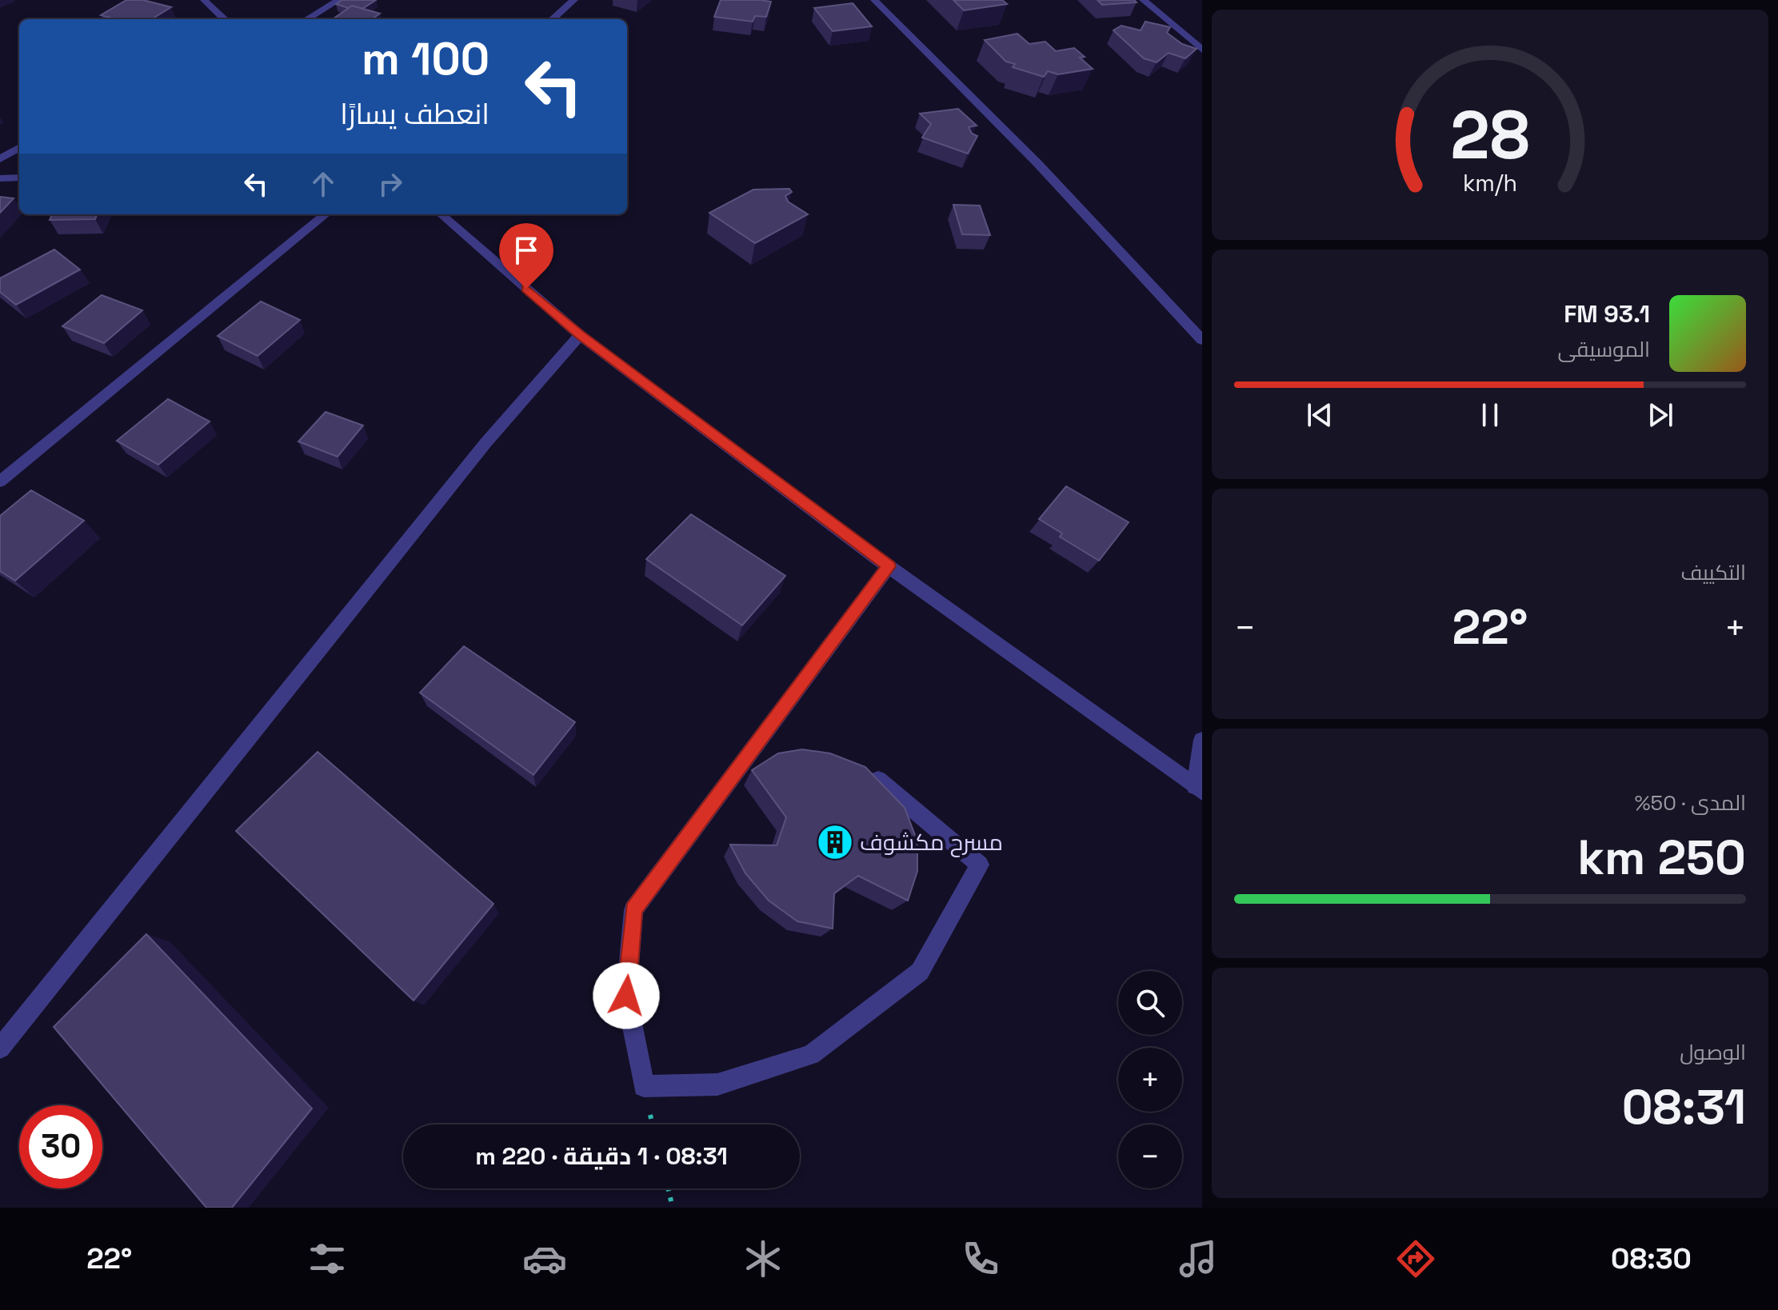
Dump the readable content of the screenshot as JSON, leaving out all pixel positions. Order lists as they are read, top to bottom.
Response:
{
  "places": {
    "building": ["مسرح مكشوف"]
  },
  "page": {
    "turn": ["100 m", "انعطف يسارًا"],
    "song": ["93.1 FM", "الموسيقى"],
    "tile": [
      "التكييف",
      ["المدى · 50%", "250 km"],
      ["الوصول", "08:31"]
    ],
    "heat": ["−", "22°", "+"],
    "map_buttons": ["+", "−"],
    "limit": "30",
    "trip": "08:31 · 1 دقيقة · 220 m",
    "tabs": ["08:30", "22°"],
    "gauge": ["28", "km/h"]
  }
}
